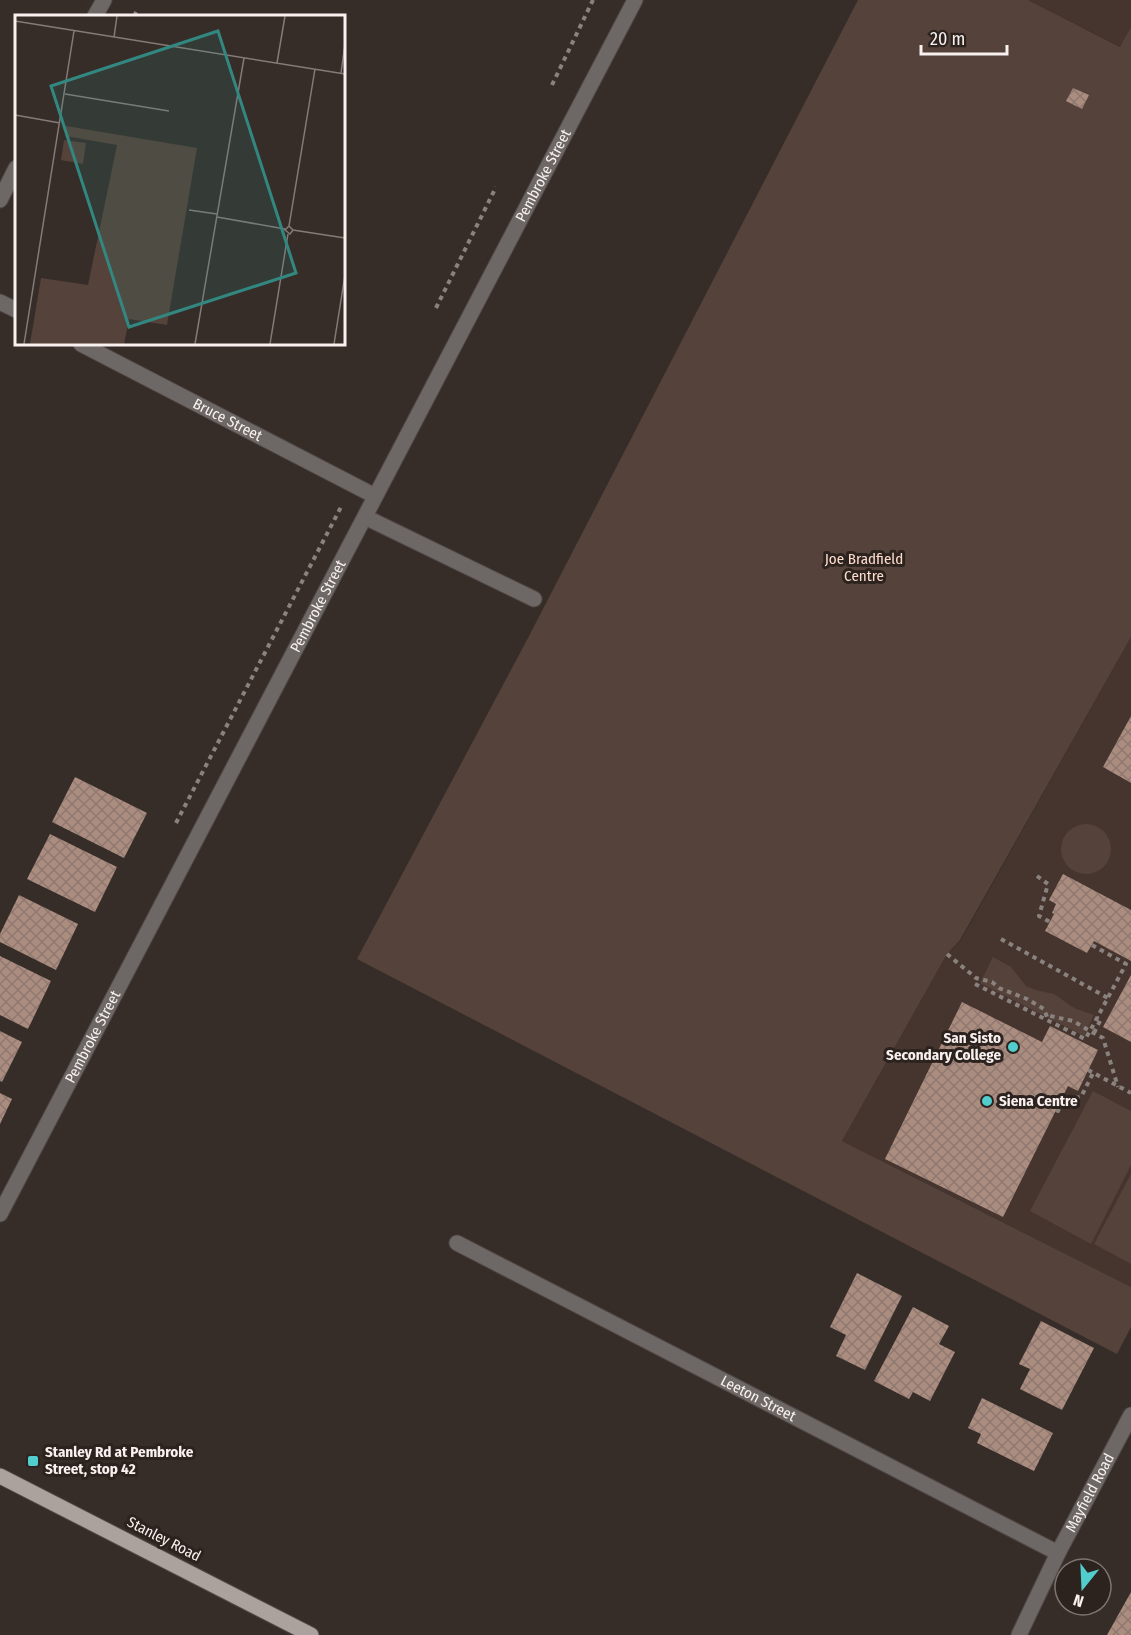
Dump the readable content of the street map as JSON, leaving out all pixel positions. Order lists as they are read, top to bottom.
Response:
{
  "streets": {
    "main road": ["Stanley Road"],
    "street": [
      "Pembroke Street",
      "Bruce Street",
      "Leeton Street",
      "Mayfield Road"
    ]
  },
  "crossings": [
    ["Pembroke Street", "Bruce Street"],
    ["Leeton Street", "Mayfield Road"]
  ],
  "parks": ["Joe Bradfield Centre"],
  "places": {
    "other": ["San Sisto Secondary College", "Siena Centre"],
    "transit": ["Stanley Rd at Pembroke Street, stop 42"]
  },
  "scale_bar": "20 m",
  "north": "bottom"
}
